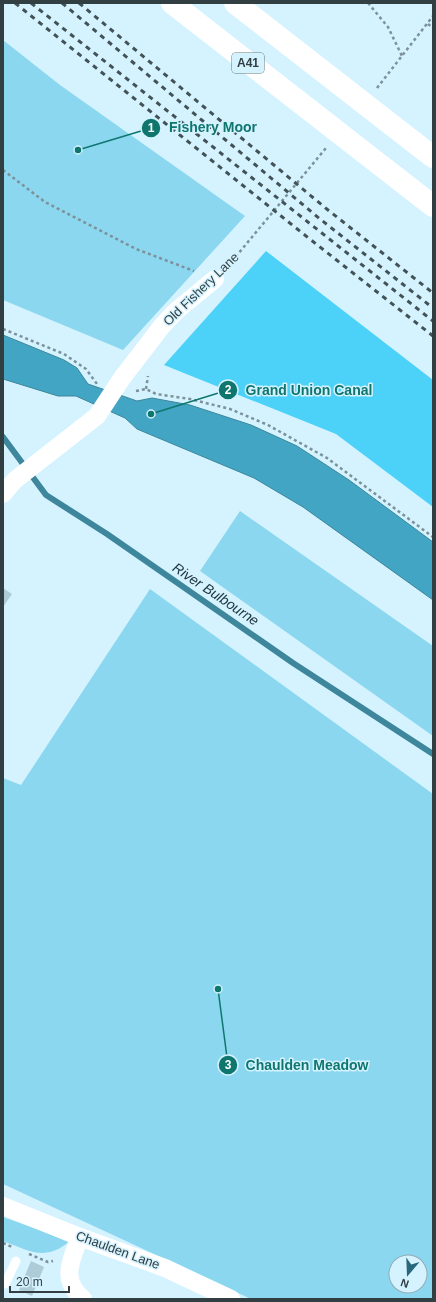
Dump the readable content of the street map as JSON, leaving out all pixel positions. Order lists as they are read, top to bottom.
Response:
{
  "streets": {
    "highway": ["A41"],
    "street": ["Old Fishery Lane", "Chaulden Lane"]
  },
  "water": ["River Bulbourne"],
  "places": ["Fishery Moor", "Grand Union Canal", "Chaulden Meadow"],
  "scale_bar": "20 m",
  "north": "bottom"
}
